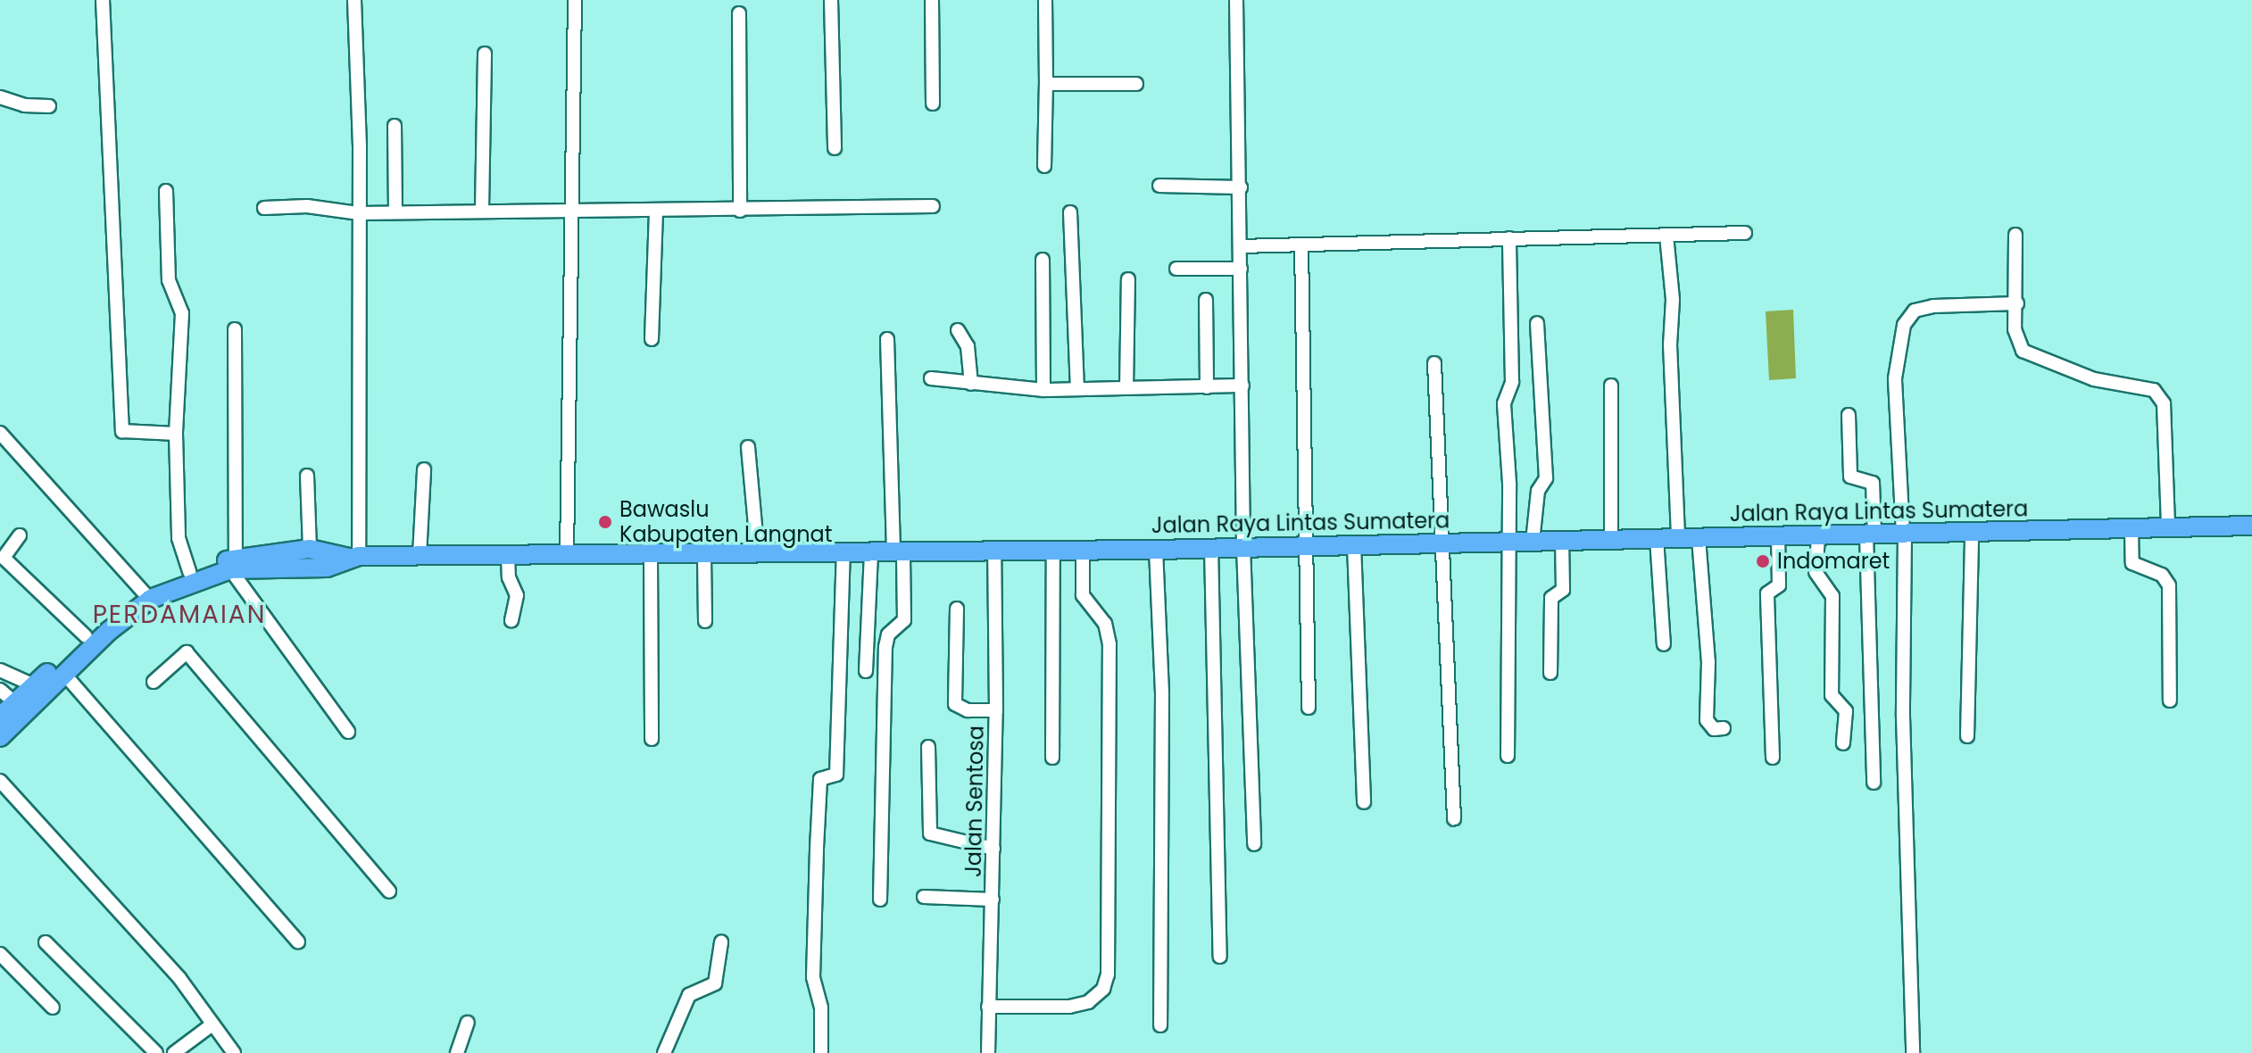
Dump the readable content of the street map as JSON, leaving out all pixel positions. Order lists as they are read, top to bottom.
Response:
{
  "streets": {
    "highway": ["Jalan Raya Lintas Sumatera"],
    "street": ["Jalan Sentosa"]
  },
  "crossings": [
    ["Jalan Raya Lintas Sumatera", "Jalan Sentosa"]
  ],
  "districts": ["PERDAMAIAN"],
  "places": ["Bawaslu Kabupaten Langnat", "Indomaret"]
}
